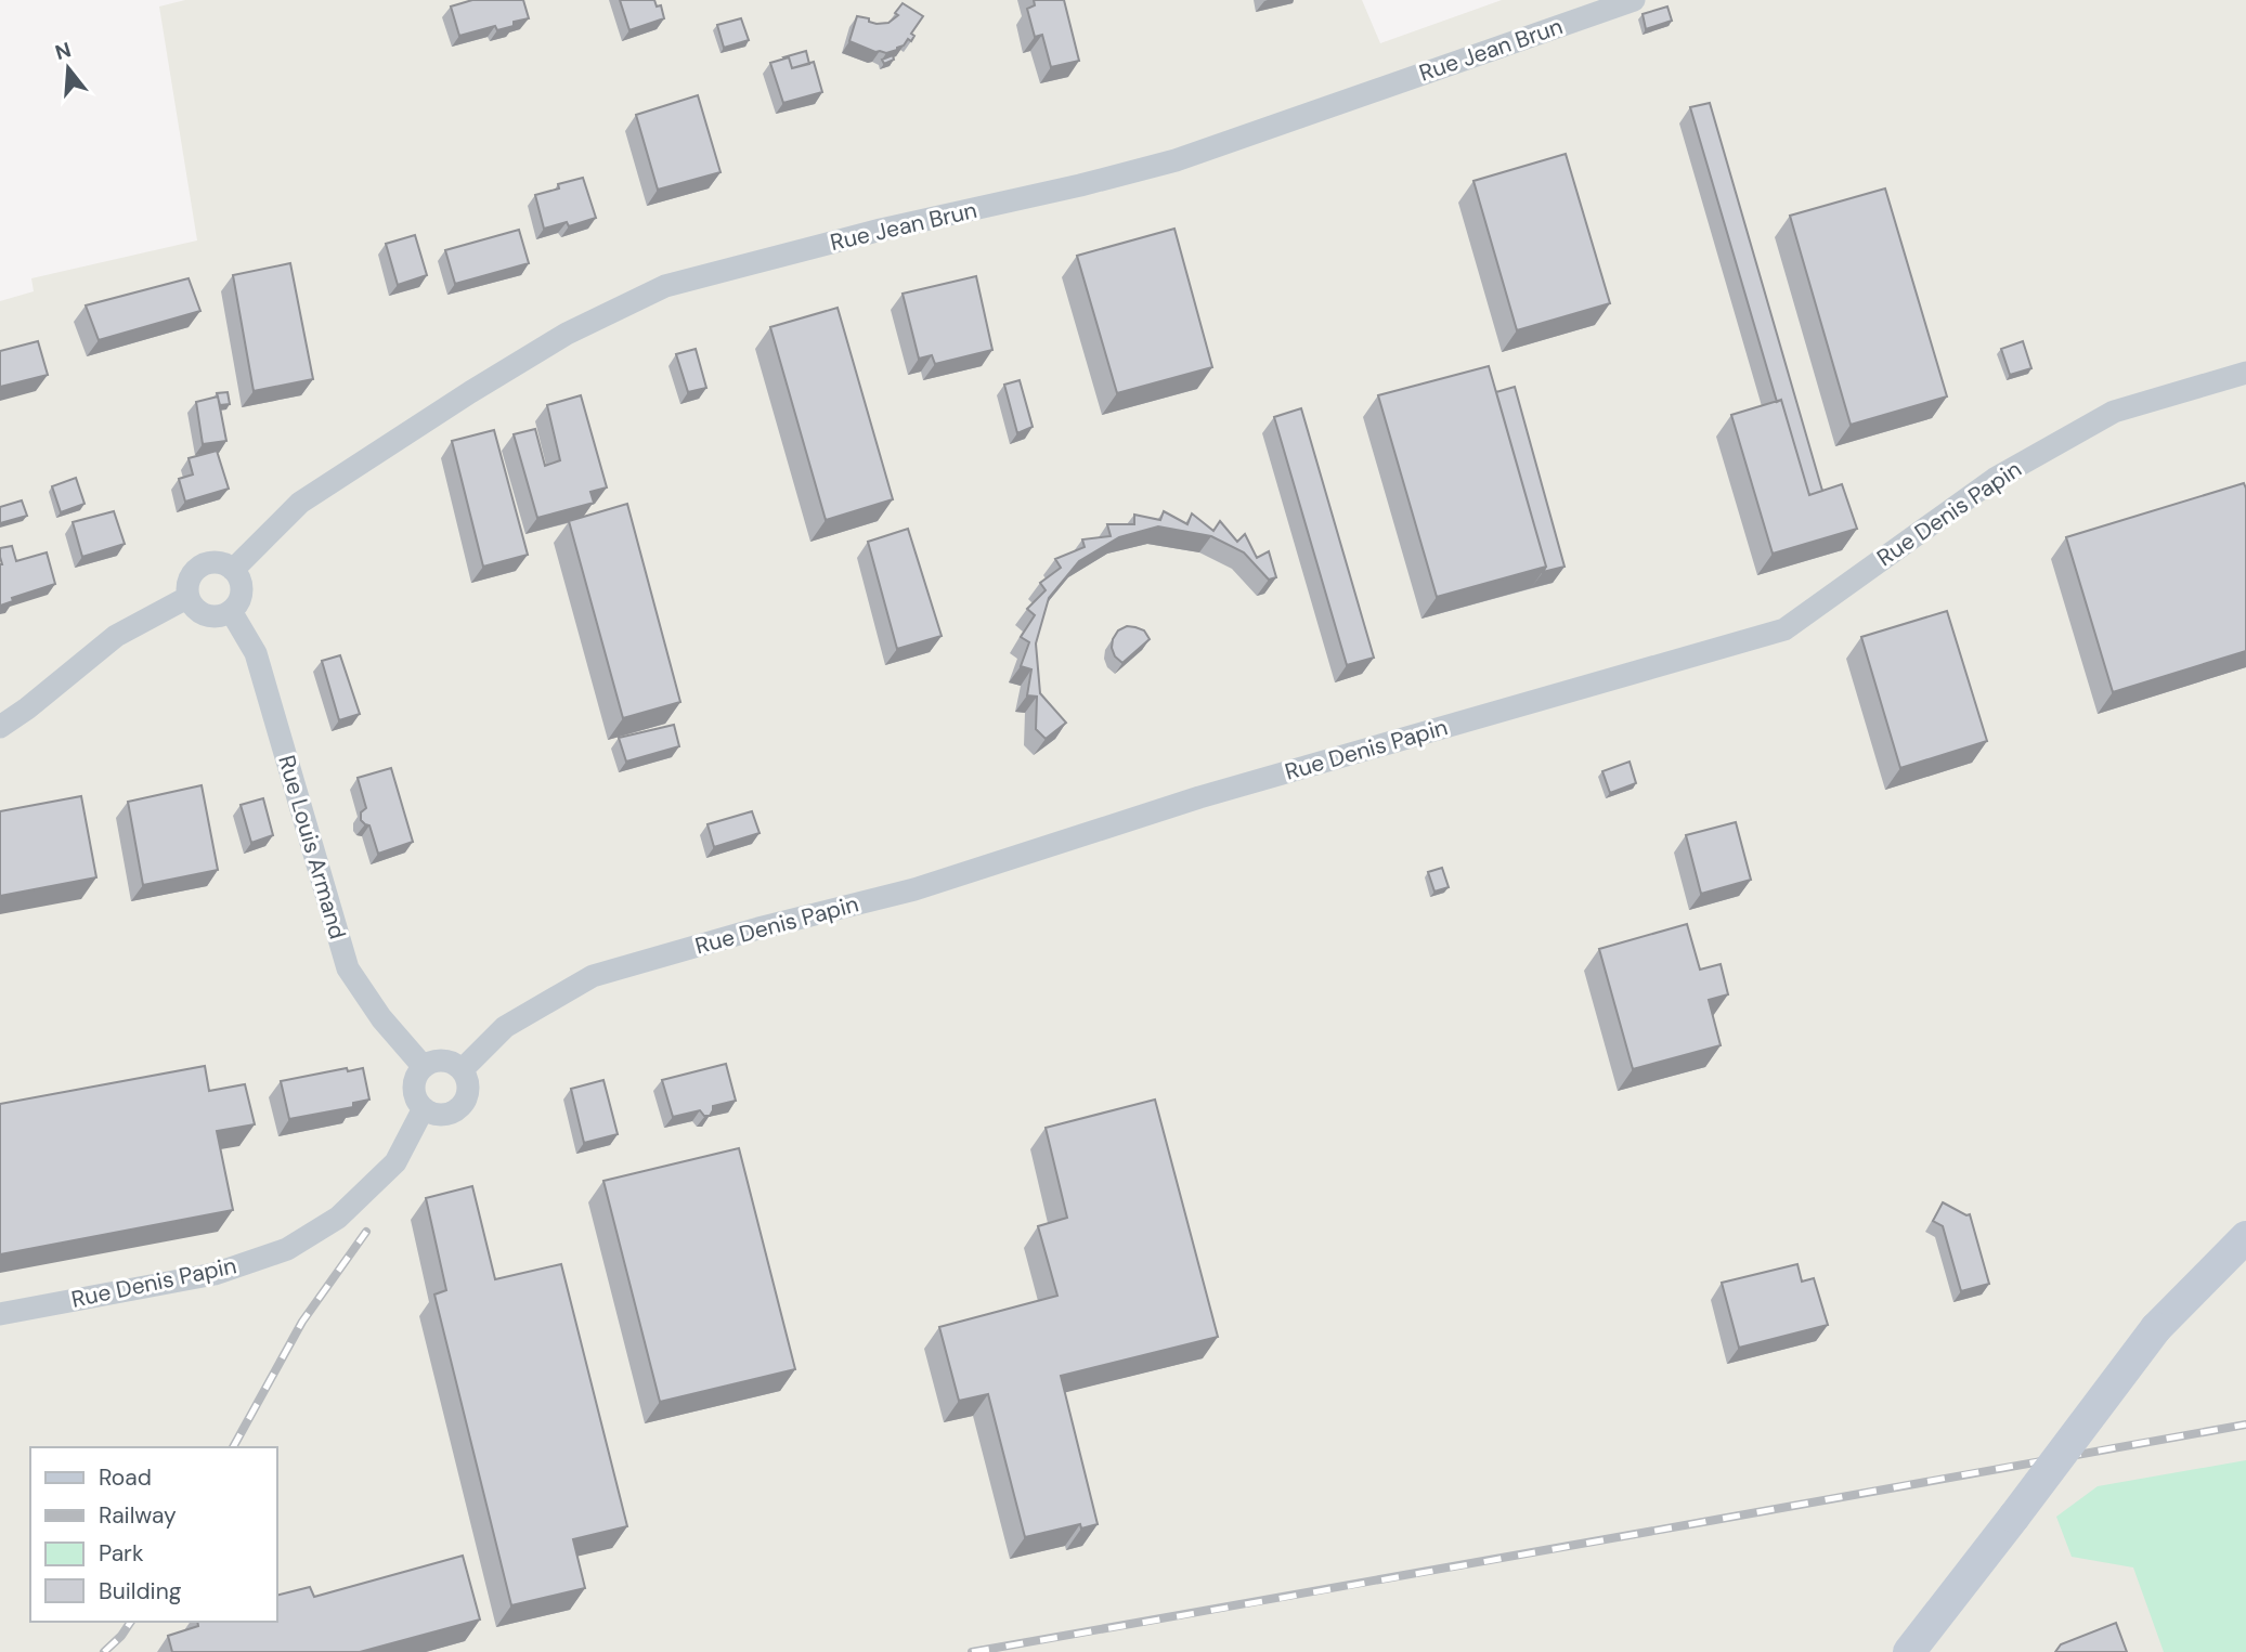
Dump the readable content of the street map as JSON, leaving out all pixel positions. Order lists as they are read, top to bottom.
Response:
{
  "streets": {
    "street": ["Rue Jean Brun", "Rue Denis Papin", "Rue Louis Armand"]
  },
  "crossings": [
    ["Rue Jean Brun", "Rue Louis Armand"],
    ["Rue Denis Papin", "Rue Louis Armand"]
  ],
  "legend": [
    "Road",
    "Railway",
    "Park",
    "Building"
  ],
  "north": "top"
}
